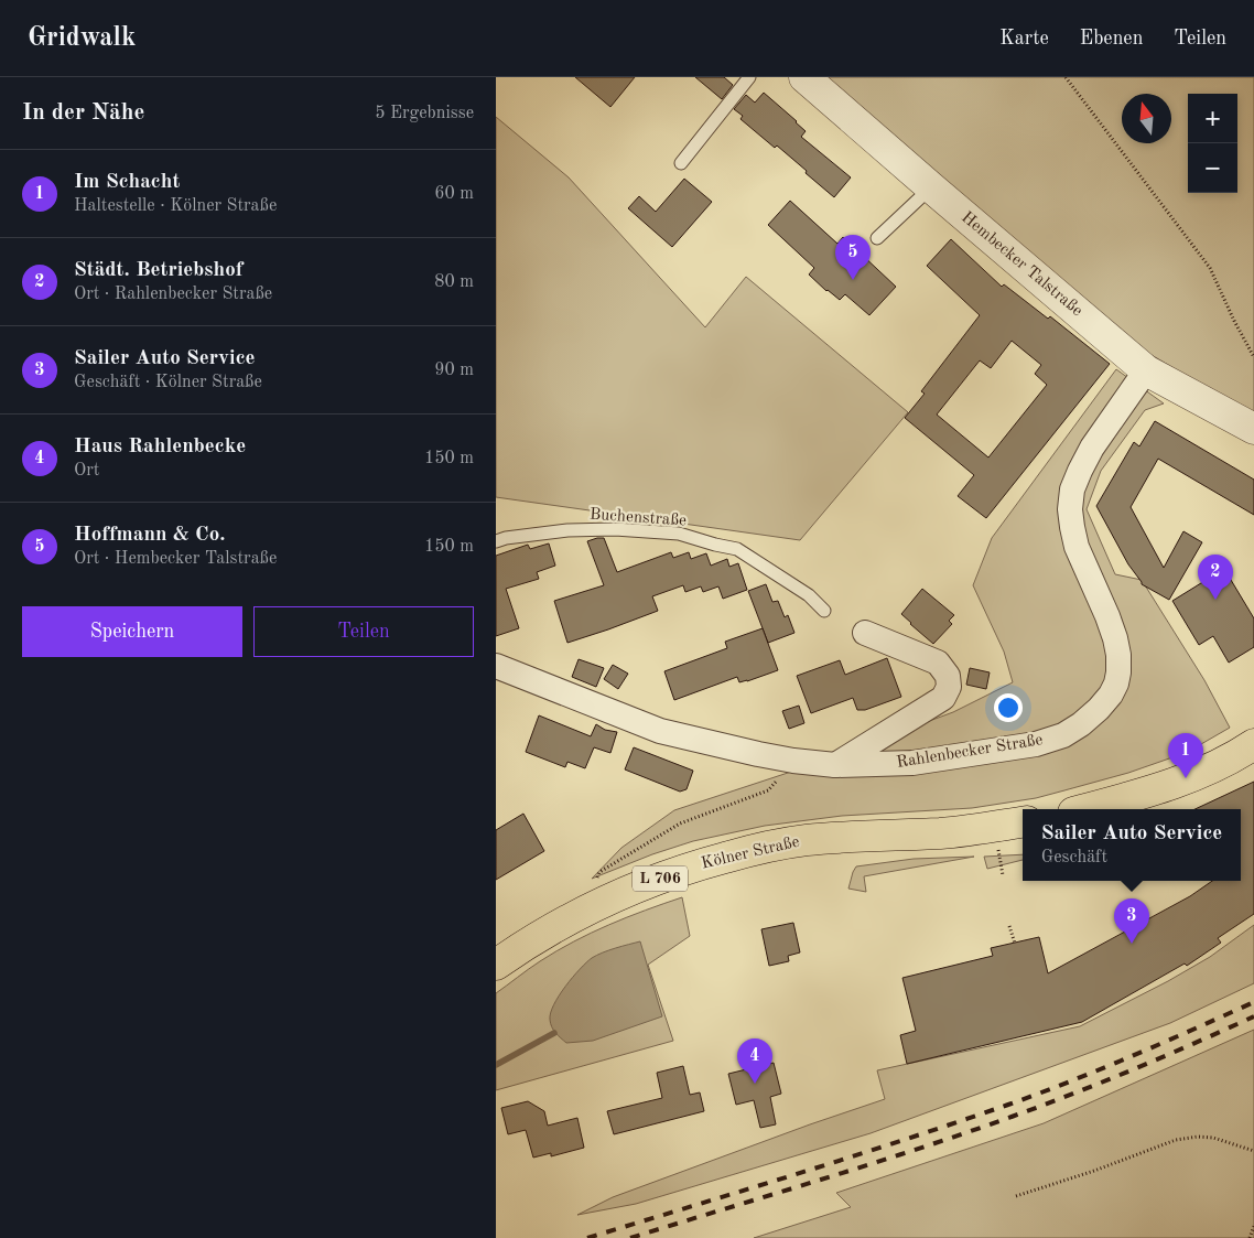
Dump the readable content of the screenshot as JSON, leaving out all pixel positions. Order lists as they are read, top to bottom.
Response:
{
  "streets": {
    "main road": ["Kölner Straße", "L 706"],
    "street": ["Hembecker Talstraße", "Rahlenbecker Straße"],
    "lane": ["Buchenstraße"]
  },
  "crossings": [
    ["Hembecker Talstraße", "Rahlenbecker Straße"]
  ],
  "north": "top",
  "page": {
    "header": "Gridwalk",
    "nav": ["Karte", "Ebenen", "Teilen"],
    "heading": ["In der Nähe", "5 Ergebnisse"],
    "map_buttons": ["+", "−"],
    "list": [
      {
        "mark": "1",
        "name": "Im Schacht",
        "note": "Haltestelle · Kölner Straße",
        "value": "60 m"
      },
      {
        "mark": "2",
        "name": "Städt. Betriebshof",
        "note": "Ort · Rahlenbecker Straße",
        "value": "80 m"
      },
      {
        "mark": "3",
        "name": "Sailer Auto Service",
        "note": "Geschäft · Kölner Straße",
        "value": "90 m"
      },
      {
        "mark": "4",
        "name": "Haus Rahlenbecke",
        "note": "Ort",
        "value": "150 m"
      },
      {
        "mark": "5",
        "name": "Hoffmann & Co.",
        "note": "Ort · Hembecker Talstraße",
        "value": "150 m"
      }
    ],
    "pins": [
      "5",
      "2",
      "1",
      "3",
      "4"
    ],
    "buttons": ["Speichern", "Teilen"],
    "popup": ["Sailer Auto Service", "Geschäft"]
  }
}
